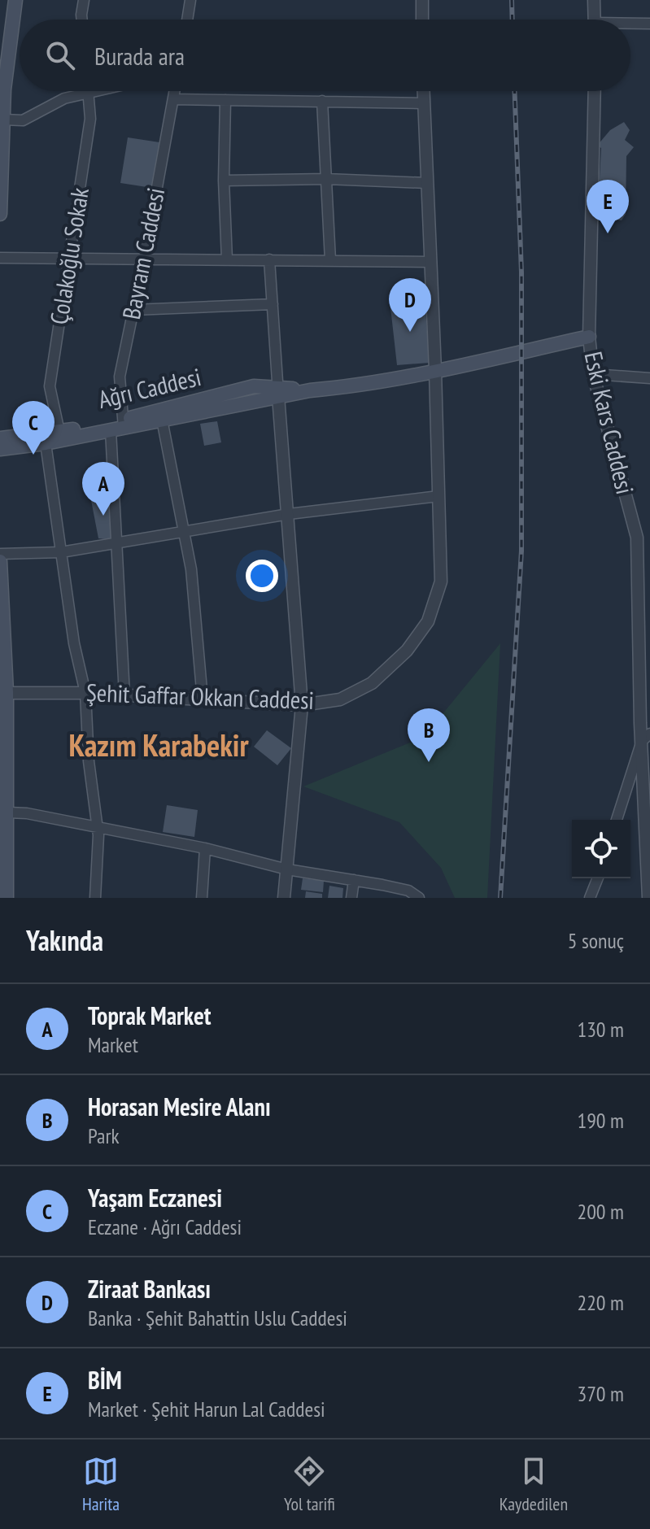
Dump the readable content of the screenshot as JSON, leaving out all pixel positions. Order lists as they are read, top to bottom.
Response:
{
  "streets": {
    "main road": ["Ağrı Caddesi"],
    "street": [
      "Bayram Caddesi",
      "Çolakoğlu Sokak",
      "Eski Kars Caddesi",
      "Şehit Gaffar Okkan Caddesi"
    ]
  },
  "crossings": [
    ["Bayram Caddesi", "Ağrı Caddesi"],
    ["Bayram Caddesi", "Şehit Gaffar Okkan Caddesi"],
    ["Çolakoğlu Sokak", "Ağrı Caddesi"],
    ["Ağrı Caddesi", "Eski Kars Caddesi"],
    ["Ağrı Caddesi", "Şehit Gaffar Okkan Caddesi"]
  ],
  "districts": ["Kazım Karabekir"],
  "page": {
    "search": "Burada ara",
    "pins": [
      "E",
      "D",
      "C",
      "A",
      "B"
    ],
    "heading": ["Yakında", "5 sonuç"],
    "list": [
      {
        "mark": "A",
        "name": "Toprak Market",
        "note": "Market",
        "value": "130 m"
      },
      {
        "mark": "B",
        "name": "Horasan Mesire Alanı",
        "note": "Park",
        "value": "190 m"
      },
      {
        "mark": "C",
        "name": "Yaşam Eczanesi",
        "note": "Eczane · Ağrı Caddesi",
        "value": "200 m"
      },
      {
        "mark": "D",
        "name": "Ziraat Bankası",
        "note": "Banka · Şehit Bahattin Uslu Caddesi",
        "value": "220 m"
      },
      {
        "mark": "E",
        "name": "BİM",
        "note": "Market · Şehit Harun Lal Caddesi",
        "value": "370 m"
      }
    ],
    "nav": ["Harita", "Yol tarifi", "Kaydedilen"]
  }
}
